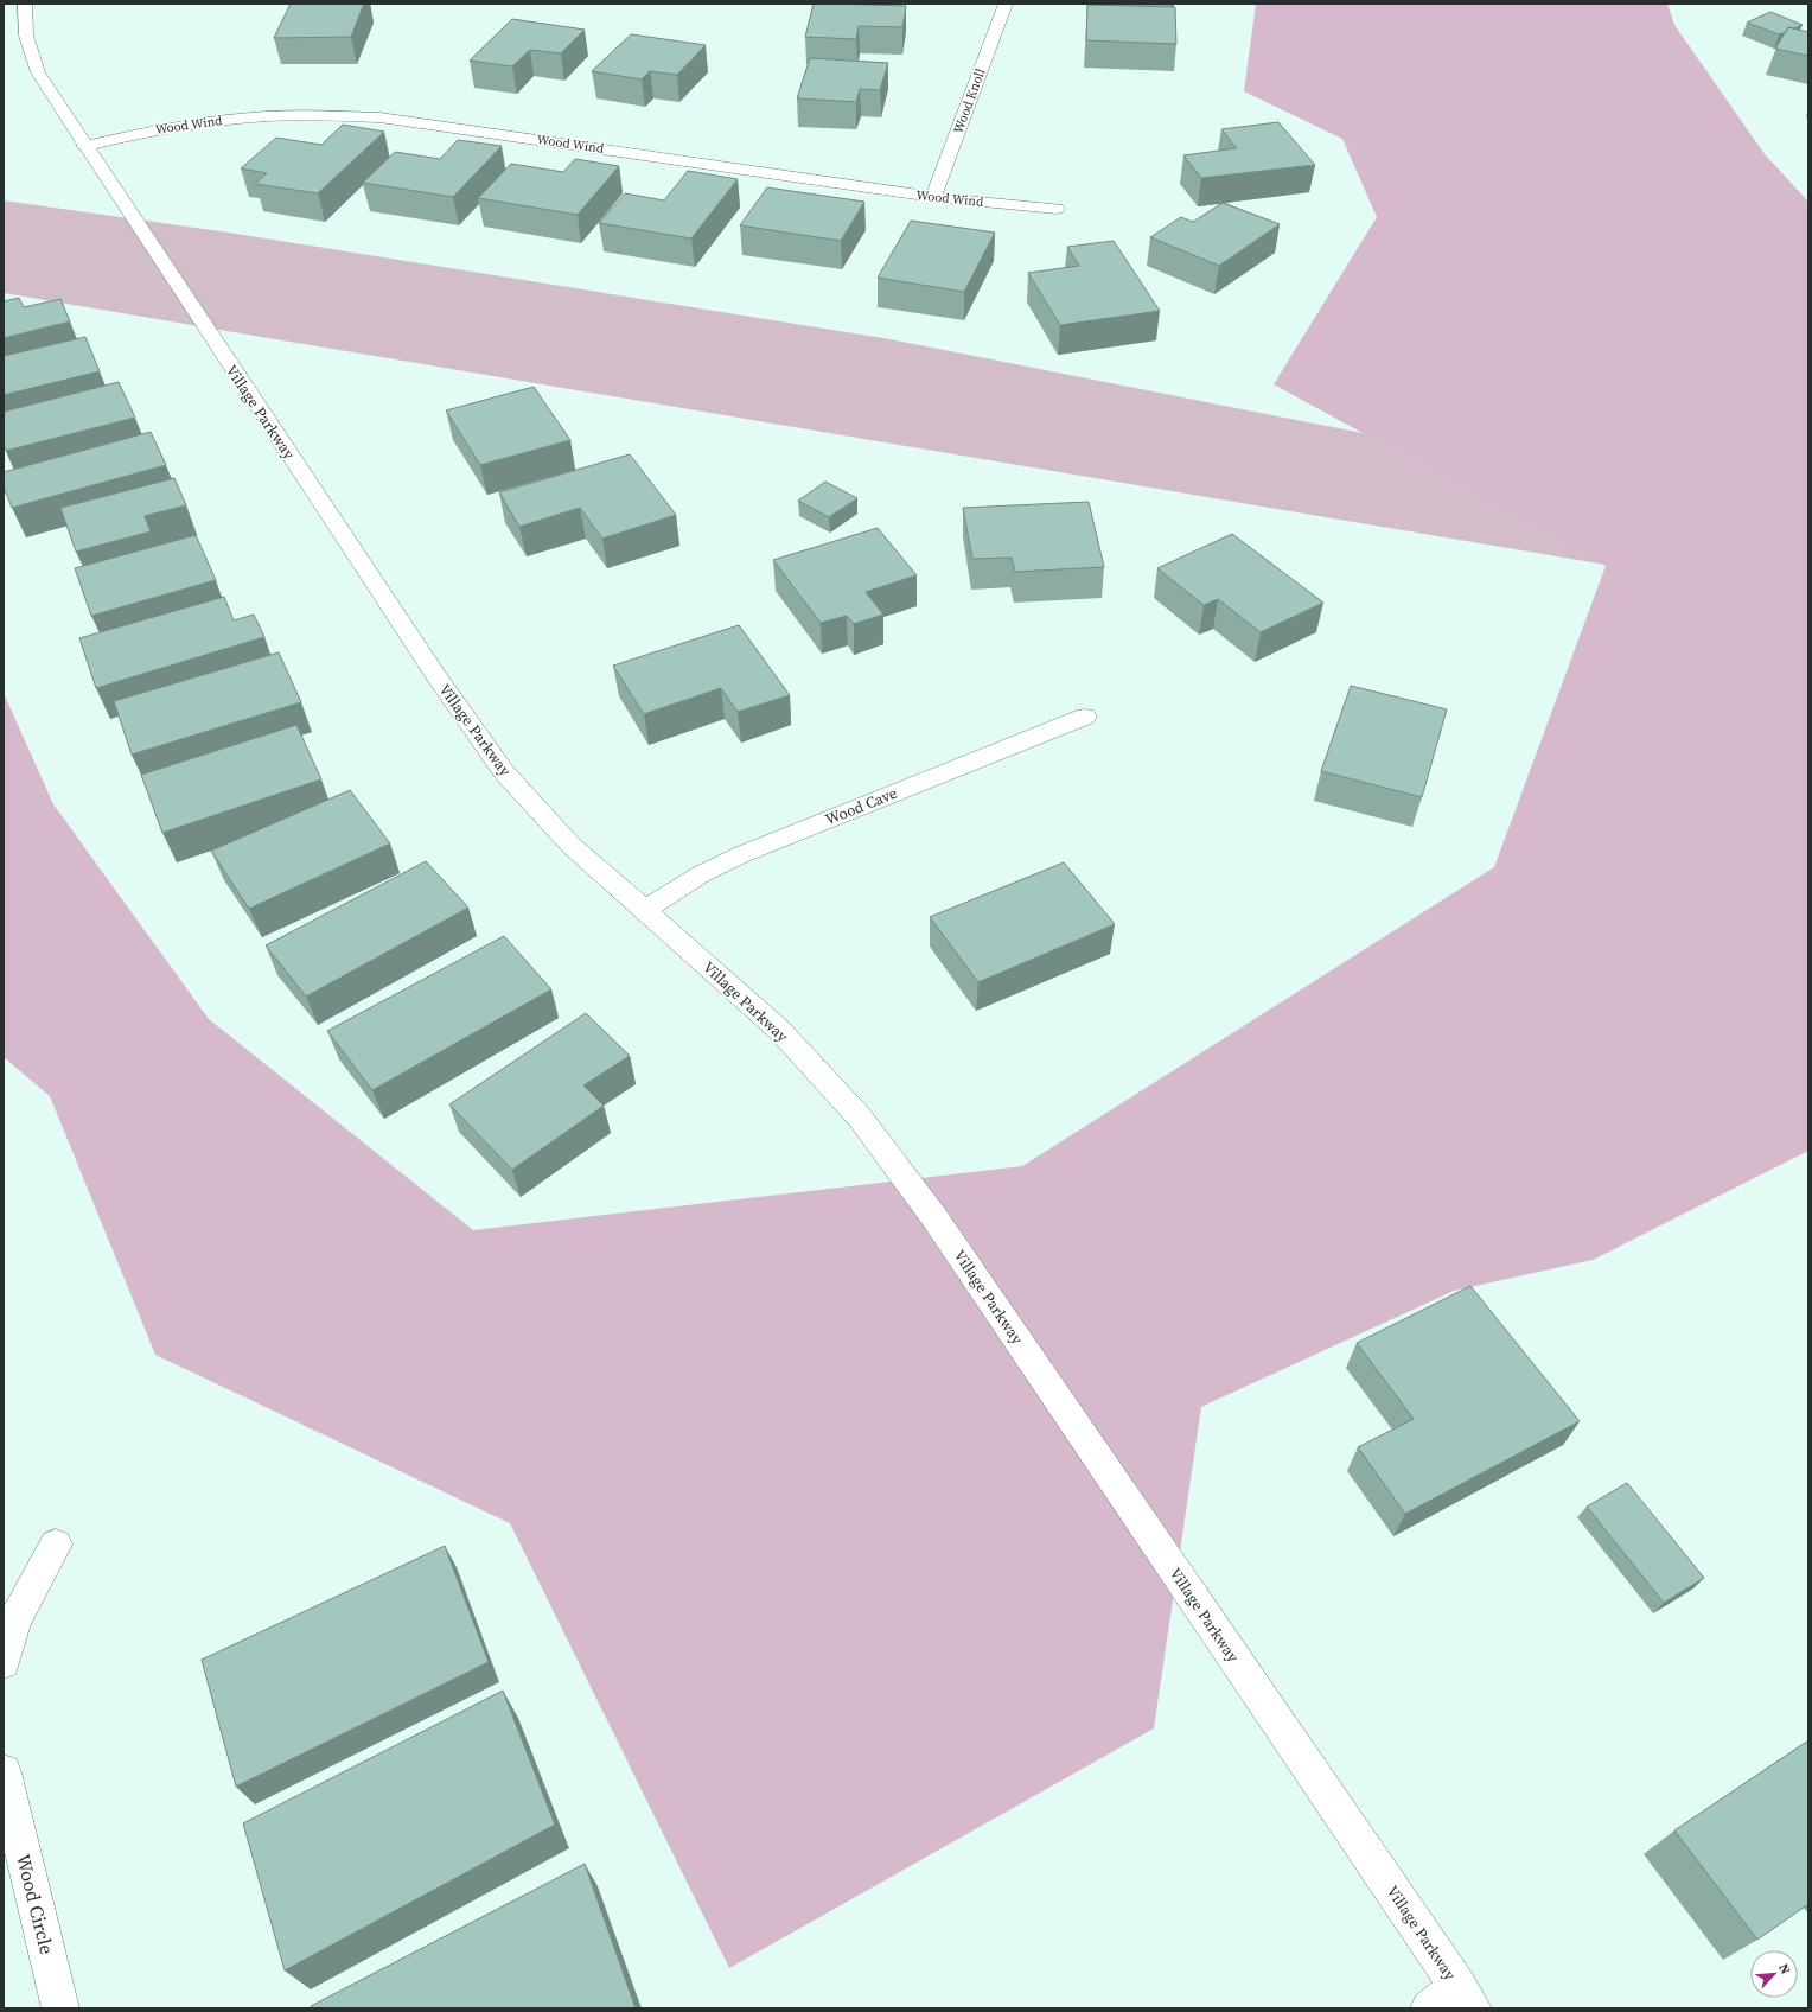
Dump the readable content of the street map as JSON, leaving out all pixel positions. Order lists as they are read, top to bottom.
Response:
{
  "streets": {
    "street": [
      "Wood Knoll",
      "Wood Wind",
      "Village Parkway",
      "Wood Cave",
      "Wood Circle"
    ]
  },
  "crossings": [
    ["Wood Knoll", "Wood Wind"],
    ["Wood Wind", "Village Parkway"],
    ["Village Parkway", "Wood Cave"]
  ],
  "north": "top right"
}
